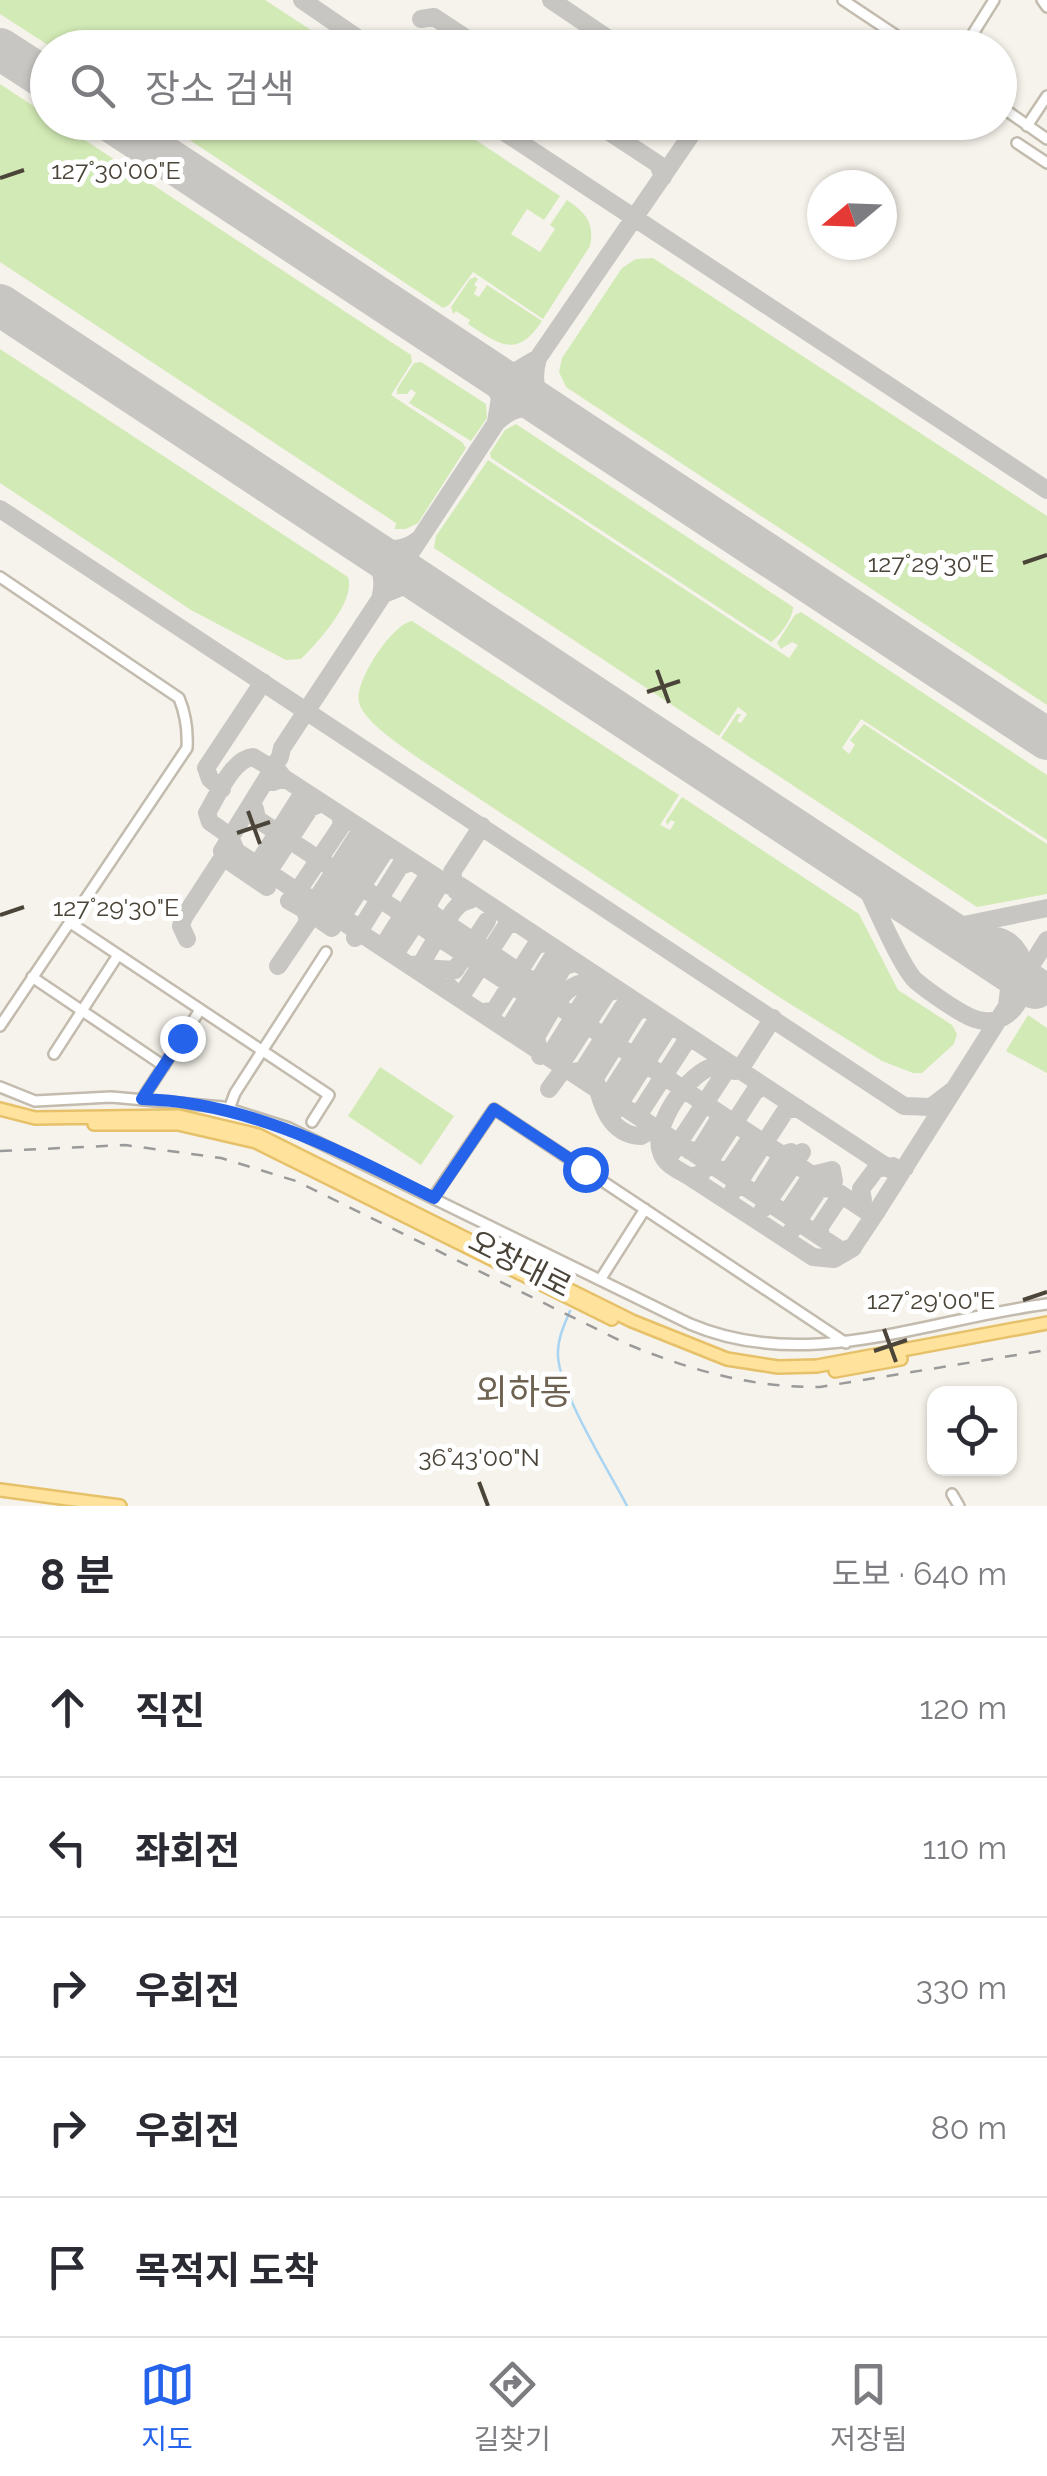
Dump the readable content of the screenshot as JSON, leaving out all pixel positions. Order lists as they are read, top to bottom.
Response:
{
  "streets": {
    "main road": ["오창대로"]
  },
  "districts": ["외하동"],
  "north": "left",
  "page": {
    "search": "장소 검색",
    "heading": ["8 분", "도보 · 640 m"],
    "list": [
      ["직진", "120 m"],
      ["좌회전", "110 m"],
      ["우회전", "330 m"],
      ["우회전", "80 m"],
      "목적지 도착"
    ],
    "nav": ["지도", "길찾기", "저장됨"]
  },
  "coordinates": [
    "127°30'00\"E",
    "127°29'30\"E",
    "127°29'00\"E",
    "36°43'00\"N"
  ]
}
